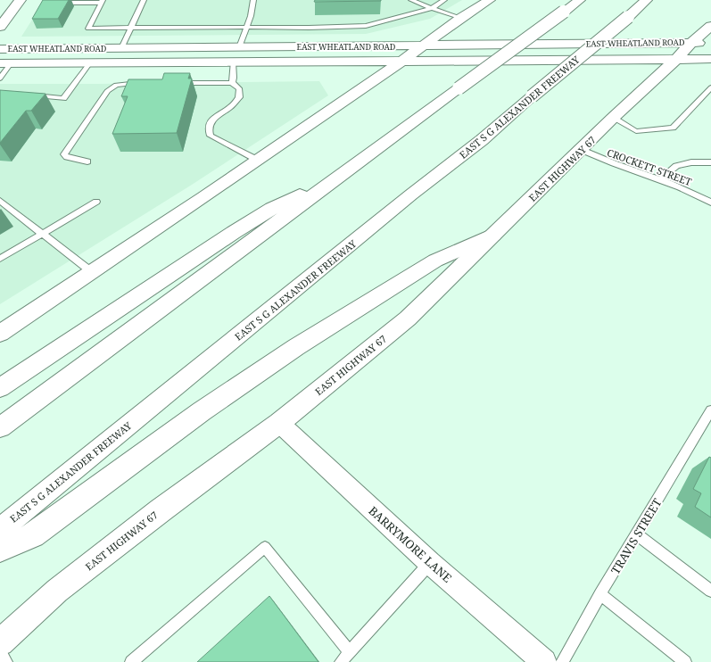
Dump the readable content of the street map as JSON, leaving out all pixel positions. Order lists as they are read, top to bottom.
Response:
{
  "streets": {
    "main road": ["EAST WHEATLAND ROAD", "EAST S G ALEXANDER FREEWAY", "EAST HIGHWAY 67"],
    "street": ["BARRYMORE LANE"],
    "lane": ["CROCKETT STREET", "TRAVIS STREET"]
  },
  "crossings": [
    ["EAST WHEATLAND ROAD", "EAST HIGHWAY 67"],
    ["CROCKETT STREET", "EAST HIGHWAY 67"],
    ["EAST HIGHWAY 67", "BARRYMORE LANE"]
  ]
}
